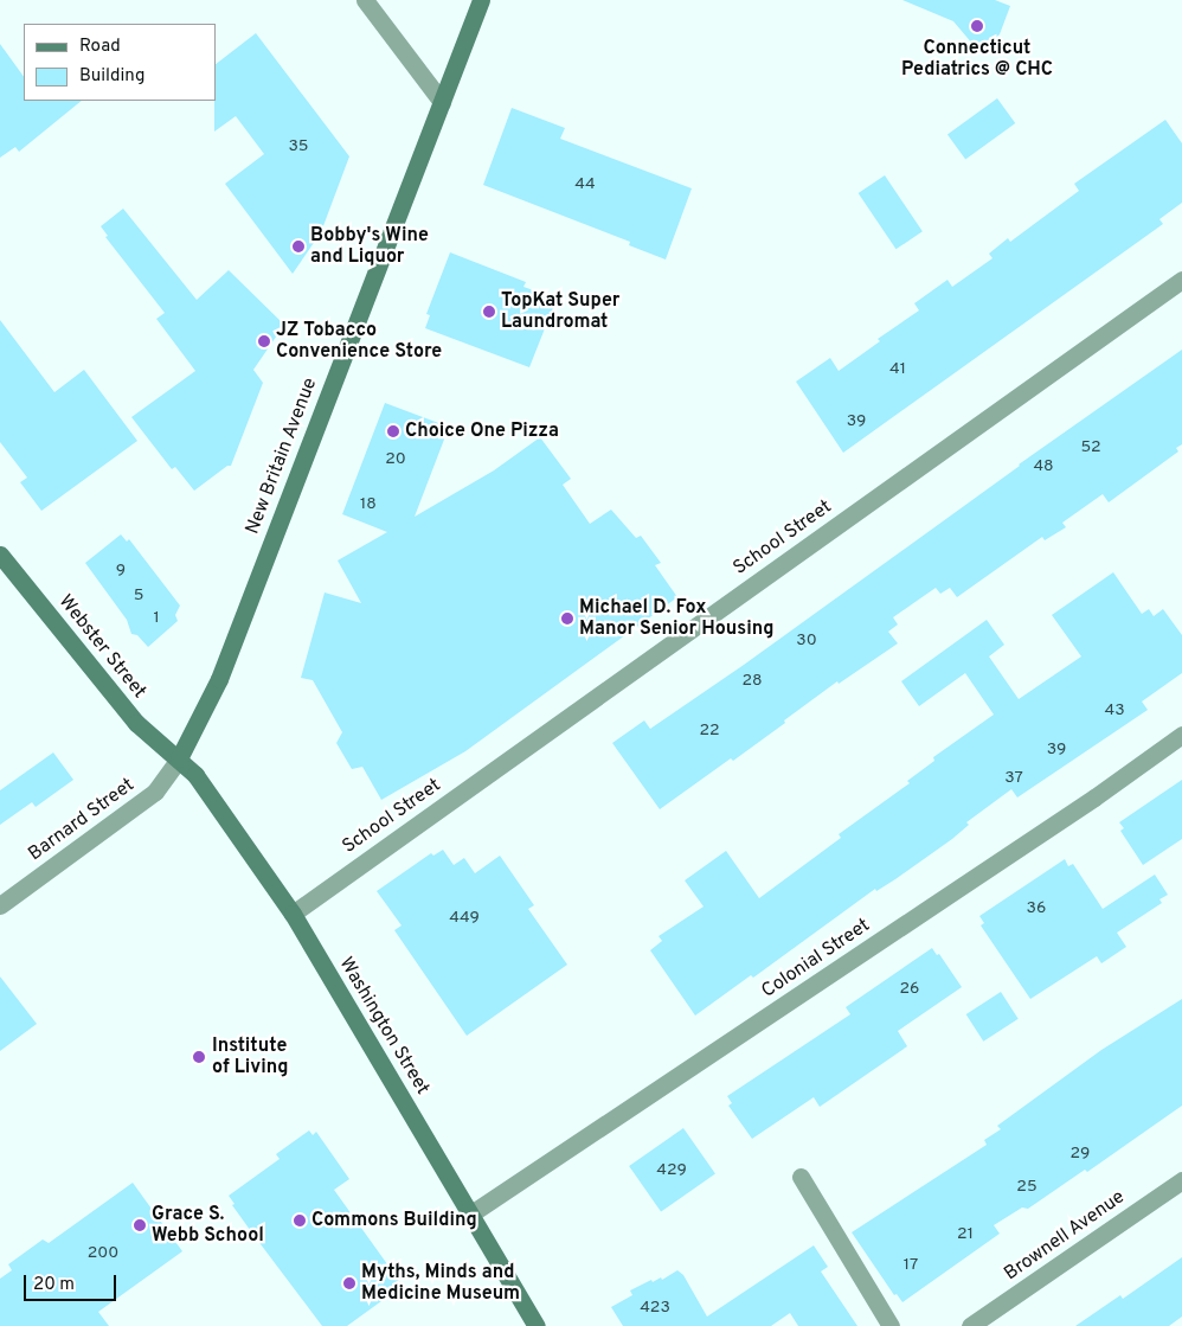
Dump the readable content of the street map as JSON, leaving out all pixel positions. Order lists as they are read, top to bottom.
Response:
{
  "streets": {
    "main road": ["New Britain Avenue", "Webster Street", "Washington Street"],
    "street": [
      "School Street",
      "Barnard Street",
      "Colonial Street",
      "Brownell Avenue"
    ]
  },
  "crossings": [
    ["New Britain Avenue", "Webster Street"],
    ["New Britain Avenue", "Barnard Street"],
    ["New Britain Avenue", "Washington Street"],
    ["School Street", "Washington Street"],
    ["Webster Street", "Barnard Street"],
    ["Webster Street", "Washington Street"],
    ["Barnard Street", "Washington Street"],
    ["Colonial Street", "Washington Street"]
  ],
  "places": [
    "Connecticut Pediatrics @ CHC",
    "Bobby's Wine and Liquor",
    "TopKat Super Laundromat",
    "JZ Tobacco Convenience Store",
    "Choice One Pizza",
    "Michael D. Fox Manor Senior Housing",
    "Institute of Living",
    "Commons Building",
    "Grace S. Webb School",
    "Myths, Minds and Medicine Museum"
  ],
  "house_numbers": [
    "35",
    "44",
    "41",
    "39",
    "52",
    "20",
    "48",
    "18",
    "9",
    "5",
    "1",
    "30",
    "28",
    "43",
    "22",
    "39",
    "37",
    "36",
    "449",
    "26",
    "29",
    "429",
    "25",
    "21",
    "200",
    "17",
    "423"
  ],
  "legend": ["Road", "Building"],
  "scale_bar": "20 m"
}
